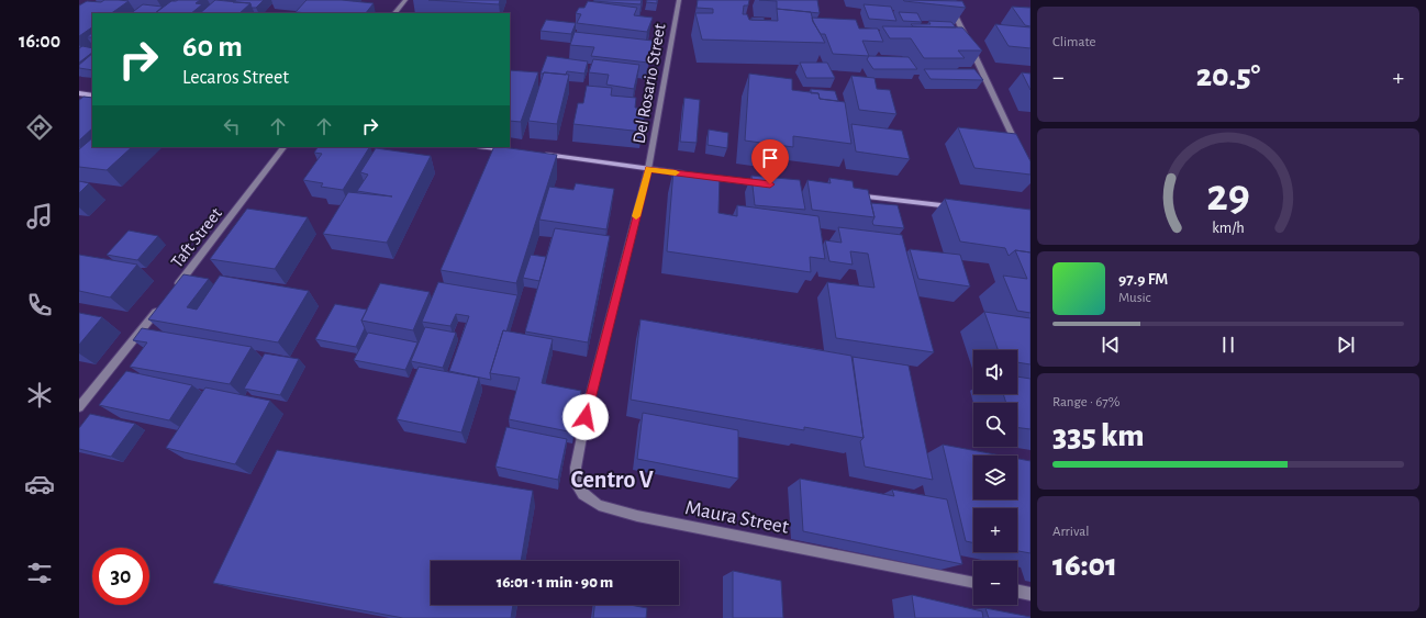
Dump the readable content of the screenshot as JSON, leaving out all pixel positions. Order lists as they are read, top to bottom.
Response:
{
  "streets": {
    "street": ["Del Rosario Street", "Taft Street", "Maura Street"]
  },
  "crossings": [
    ["Del Rosario Street", "Maura Street"]
  ],
  "districts": ["Centro V"],
  "page": {
    "tabs": "16:00",
    "tile": [
      "Climate",
      ["Range · 67%", "335 km"],
      ["Arrival", "16:01"]
    ],
    "turn": ["60 m", "Lecaros Street"],
    "heat": ["−", "20.5°", "+"],
    "song": ["97.9 FM", "Music"],
    "map_buttons": ["+", "−"],
    "limit": "30",
    "trip": "16:01 · 1 min · 90 m",
    "gauge": ["29", "km/h"]
  }
}
